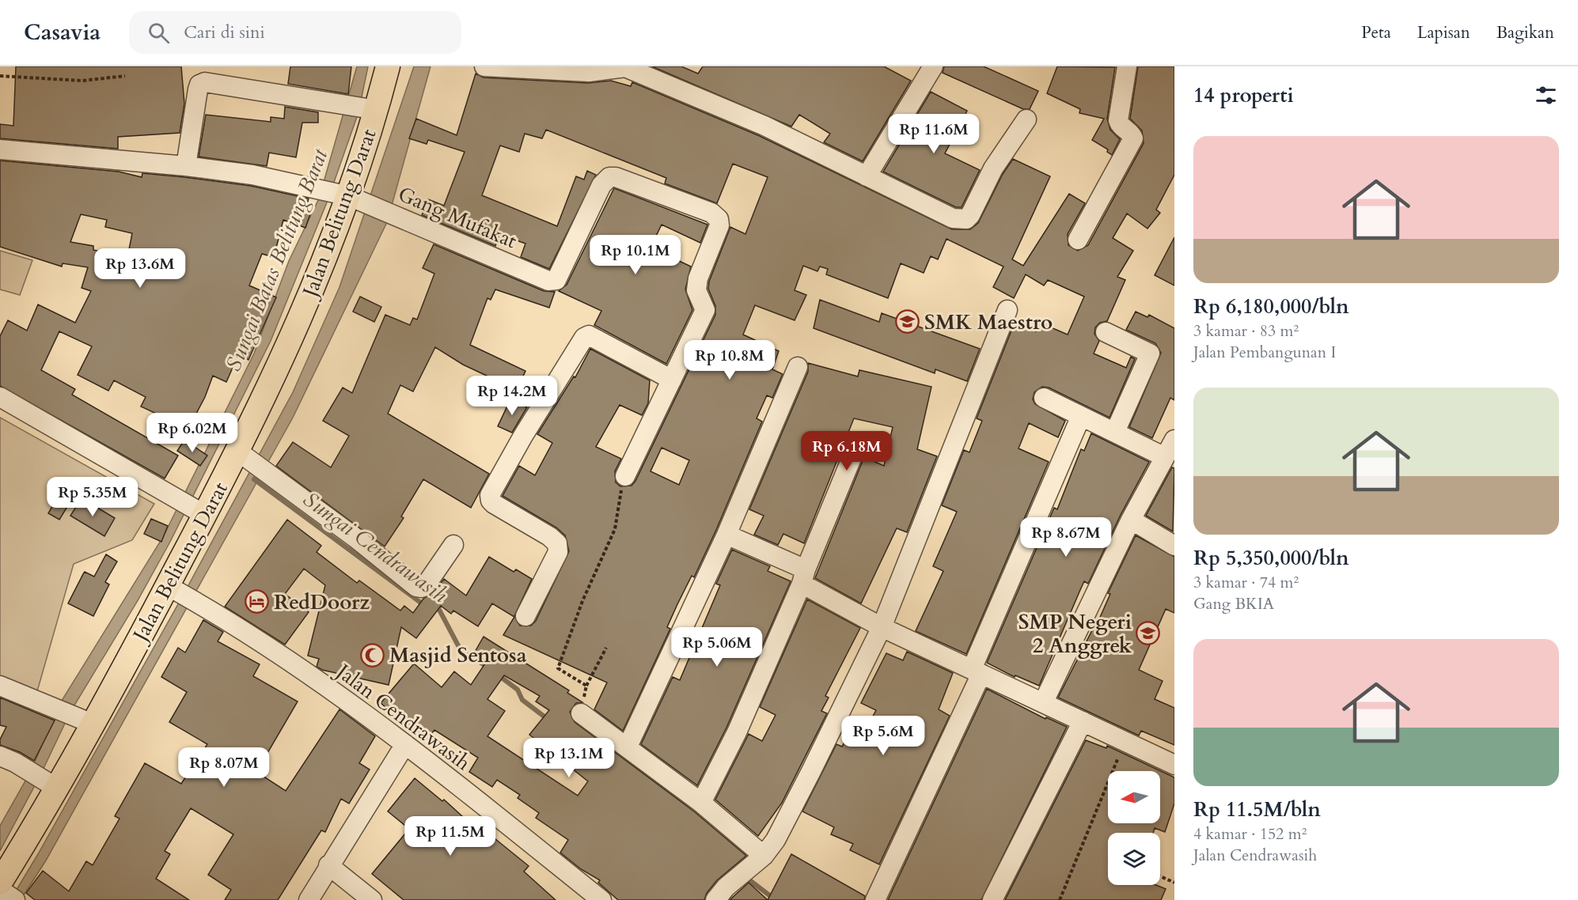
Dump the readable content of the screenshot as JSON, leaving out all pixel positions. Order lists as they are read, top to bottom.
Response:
{
  "streets": {
    "main road": ["Jalan Belitung Darat"],
    "street": ["Gang Mufakat", "Jalan Cendrawasih"]
  },
  "crossings": [
    ["Jalan Belitung Darat", "Gang Mufakat"],
    ["Jalan Belitung Darat", "Jalan Cendrawasih"]
  ],
  "water": ["Sungai Batas Belitung Barat", "Sungai Cendrawasih"],
  "places": {
    "school or university": ["SMK Maestro", "SMP Negeri 2 Anggrek"],
    "hotel": ["RedDoorz"],
    "mosque": ["Masjid Sentosa"]
  },
  "north": "left",
  "page": {
    "header": "Casavia",
    "search": "Cari di sini",
    "nav": ["Peta", "Lapisan", "Bagikan"],
    "heading": "14 properti",
    "price": [
      "Rp 11.6M",
      "Rp 10.1M",
      "Rp 13.6M",
      "Rp 10.8M",
      "Rp 14.2M",
      "Rp 6.02M",
      "Rp 6.18M",
      "Rp 5.35M",
      "Rp 8.67M",
      "Rp 5.06M",
      "Rp 5.6M",
      "Rp 13.1M",
      "Rp 8.07M",
      "Rp 11.5M"
    ],
    "list": [
      {
        "name": "Rp 6,180,000/bln",
        "note": "3 kamar · 83 m² · Jalan Pembangunan I"
      },
      {
        "name": "Rp 5,350,000/bln",
        "note": "3 kamar · 74 m² · Gang BKIA"
      },
      {
        "name": "Rp 11.5M/bln",
        "note": "4 kamar · 152 m² · Jalan Cendrawasih"
      }
    ]
  }
}
